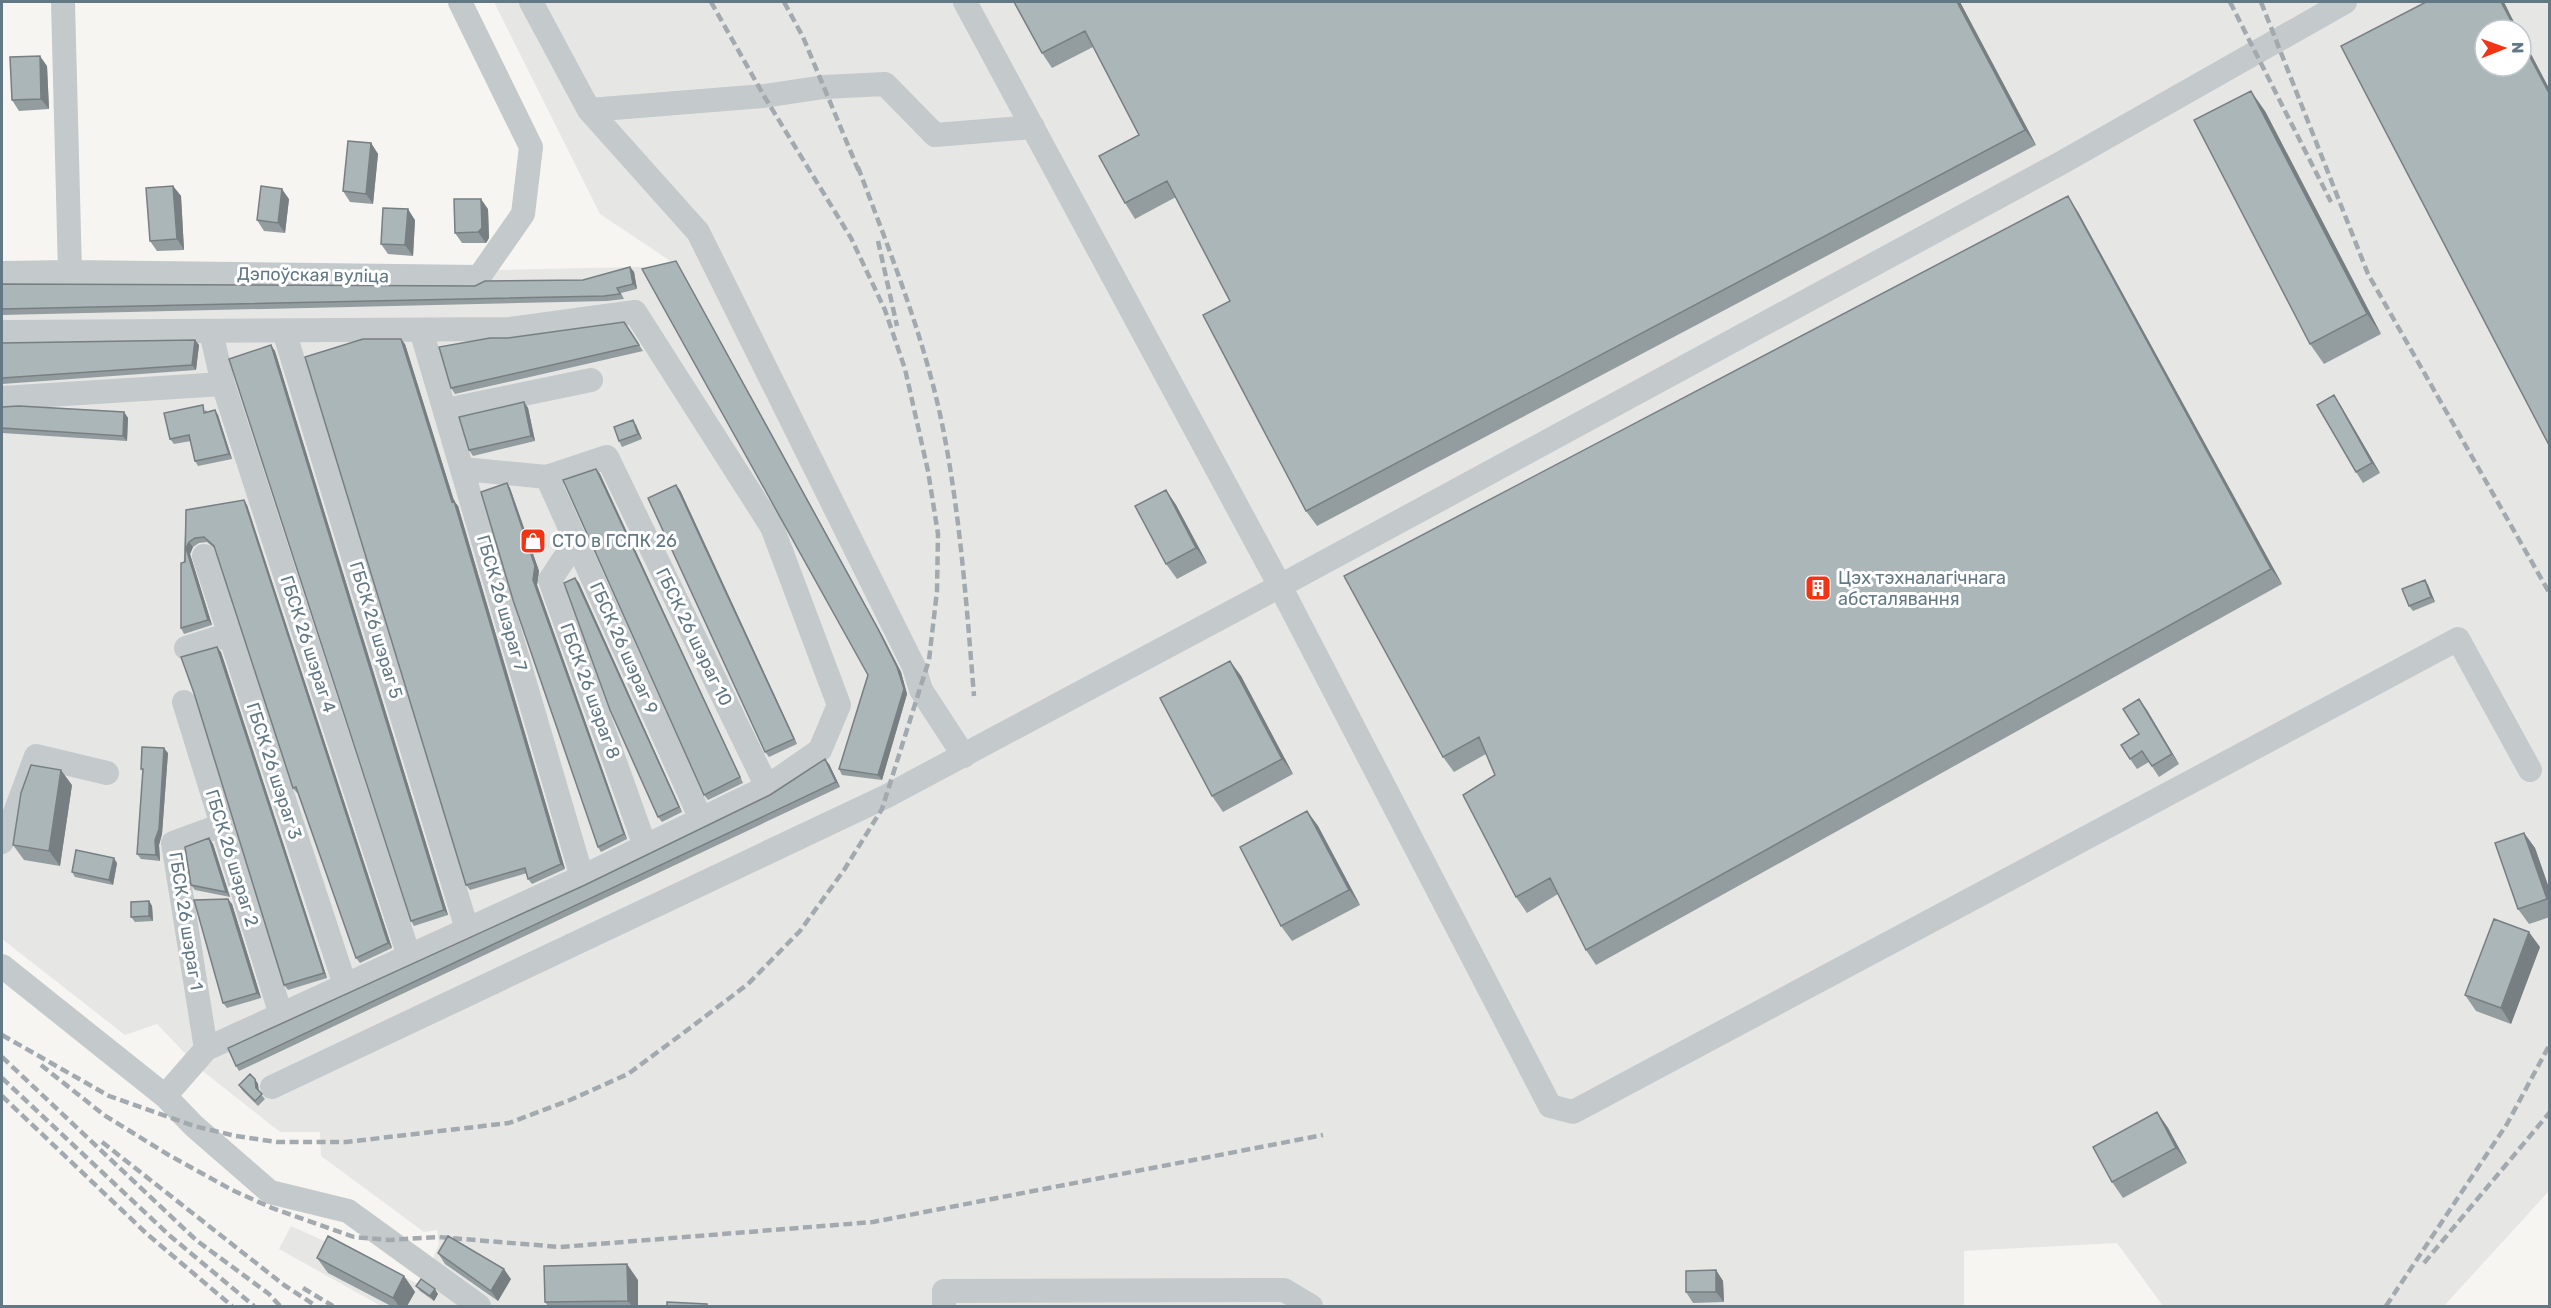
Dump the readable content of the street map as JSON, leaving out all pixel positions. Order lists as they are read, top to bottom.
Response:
{
  "streets": {
    "street": [
      "Дэпоўская вуліца",
      "ГБСК 26 шэраг 7",
      "ГБСК 26 шэраг 5",
      "ГБСК 26 шэраг 10",
      "ГБСК 26 шэраг 4",
      "ГБСК 26 шэраг 9",
      "ГБСК 26 шэраг 8",
      "ГБСК 26 шэраг 3",
      "ГБСК 26 шэраг 2",
      "ГБСК 26 шэраг 1"
    ]
  },
  "crossings": [
    ["ГБСК 26 шэраг 7", "ГБСК 26 шэраг 10"],
    ["ГБСК 26 шэраг 10", "ГБСК 26 шэраг 9"],
    ["ГБСК 26 шэраг 9", "ГБСК 26 шэраг 8"],
    ["ГБСК 26 шэраг 2", "ГБСК 26 шэраг 1"]
  ],
  "places": {
    "shop": ["СТО в ГСПК 26"],
    "building": ["Цэх тэхналагічнага абсталявання"]
  },
  "north": "right"
}
